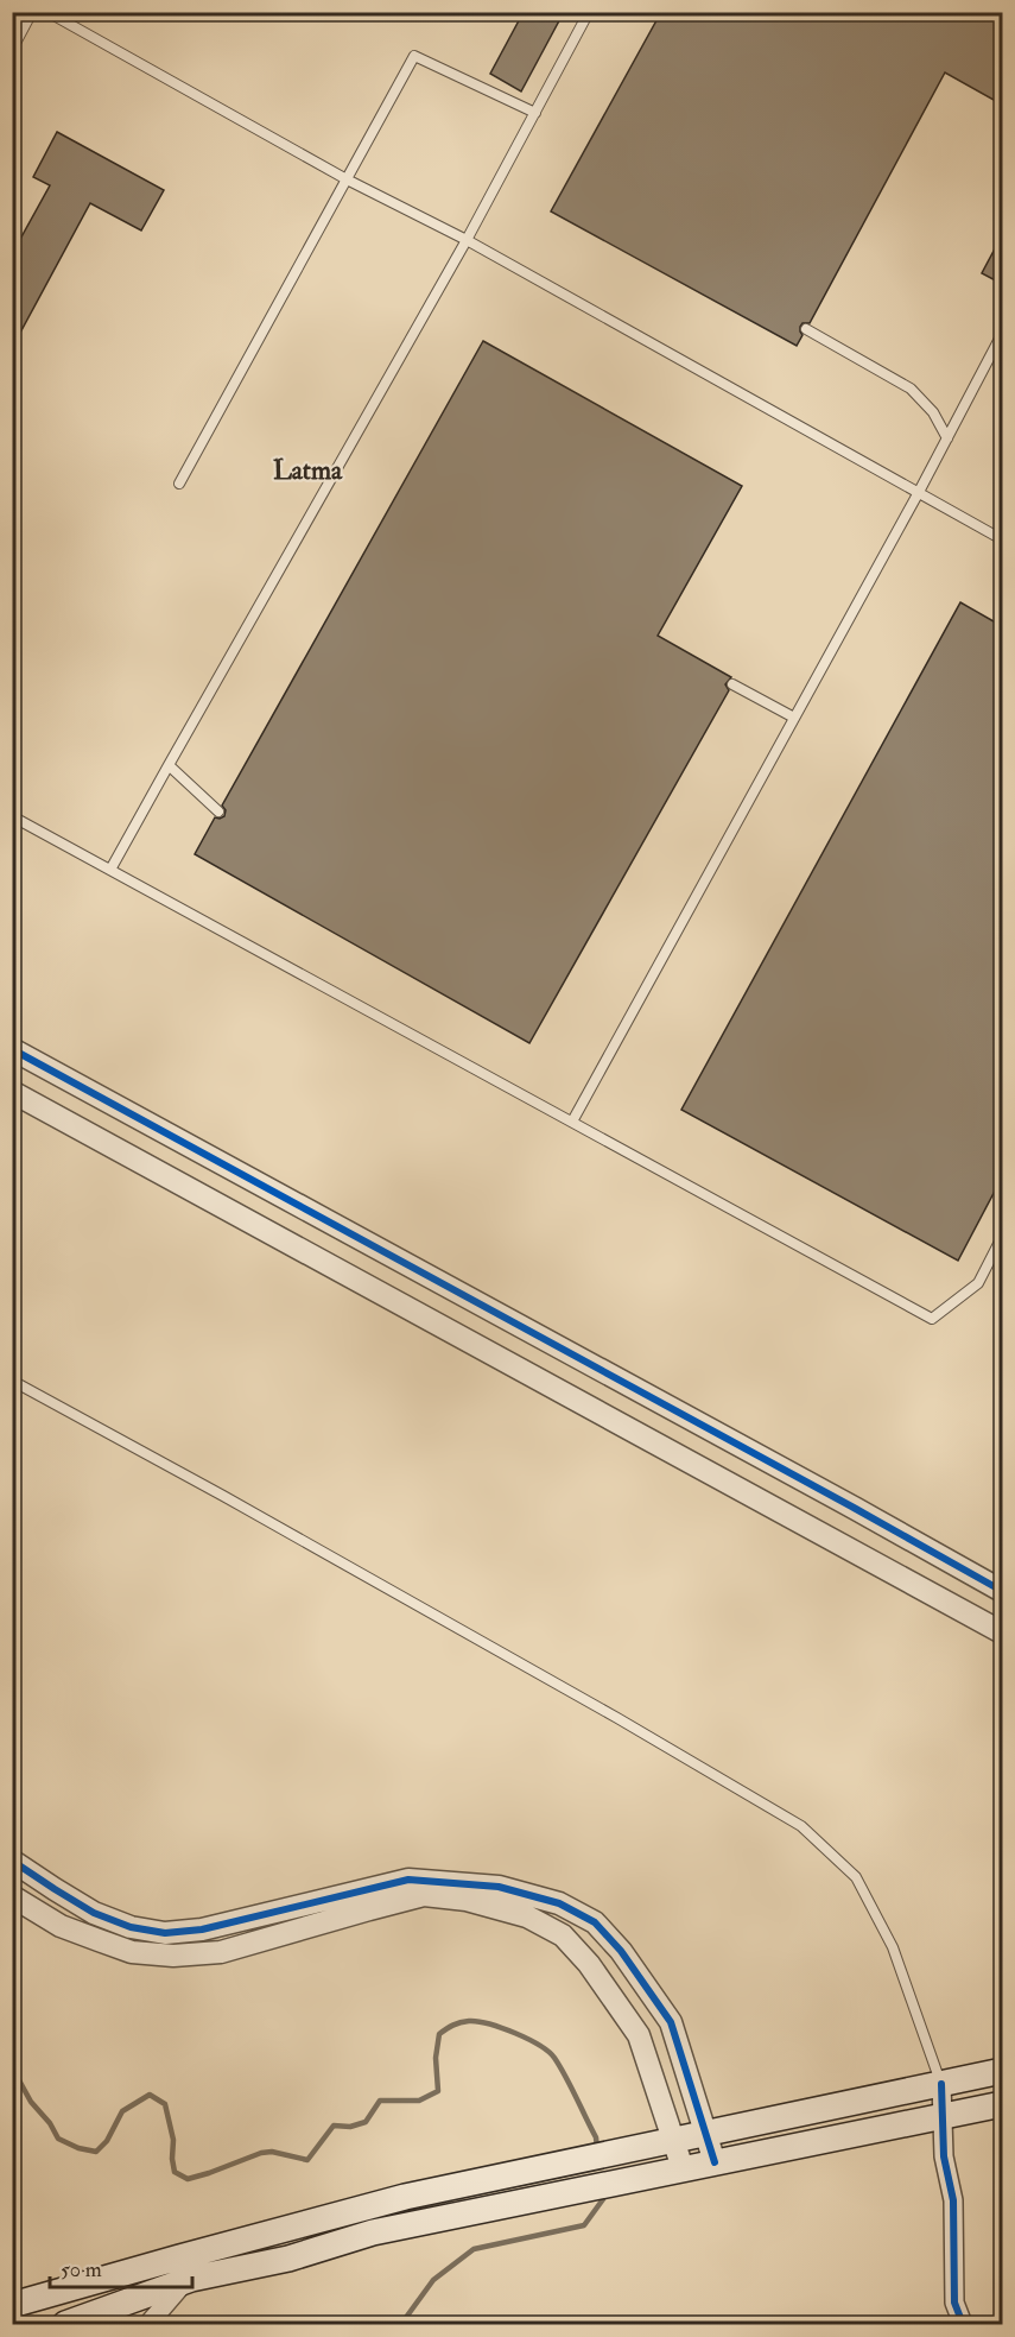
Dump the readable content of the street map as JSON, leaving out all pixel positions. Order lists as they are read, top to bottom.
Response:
{
  "districts": ["Latma"],
  "scale_bar": "50 m"
}
